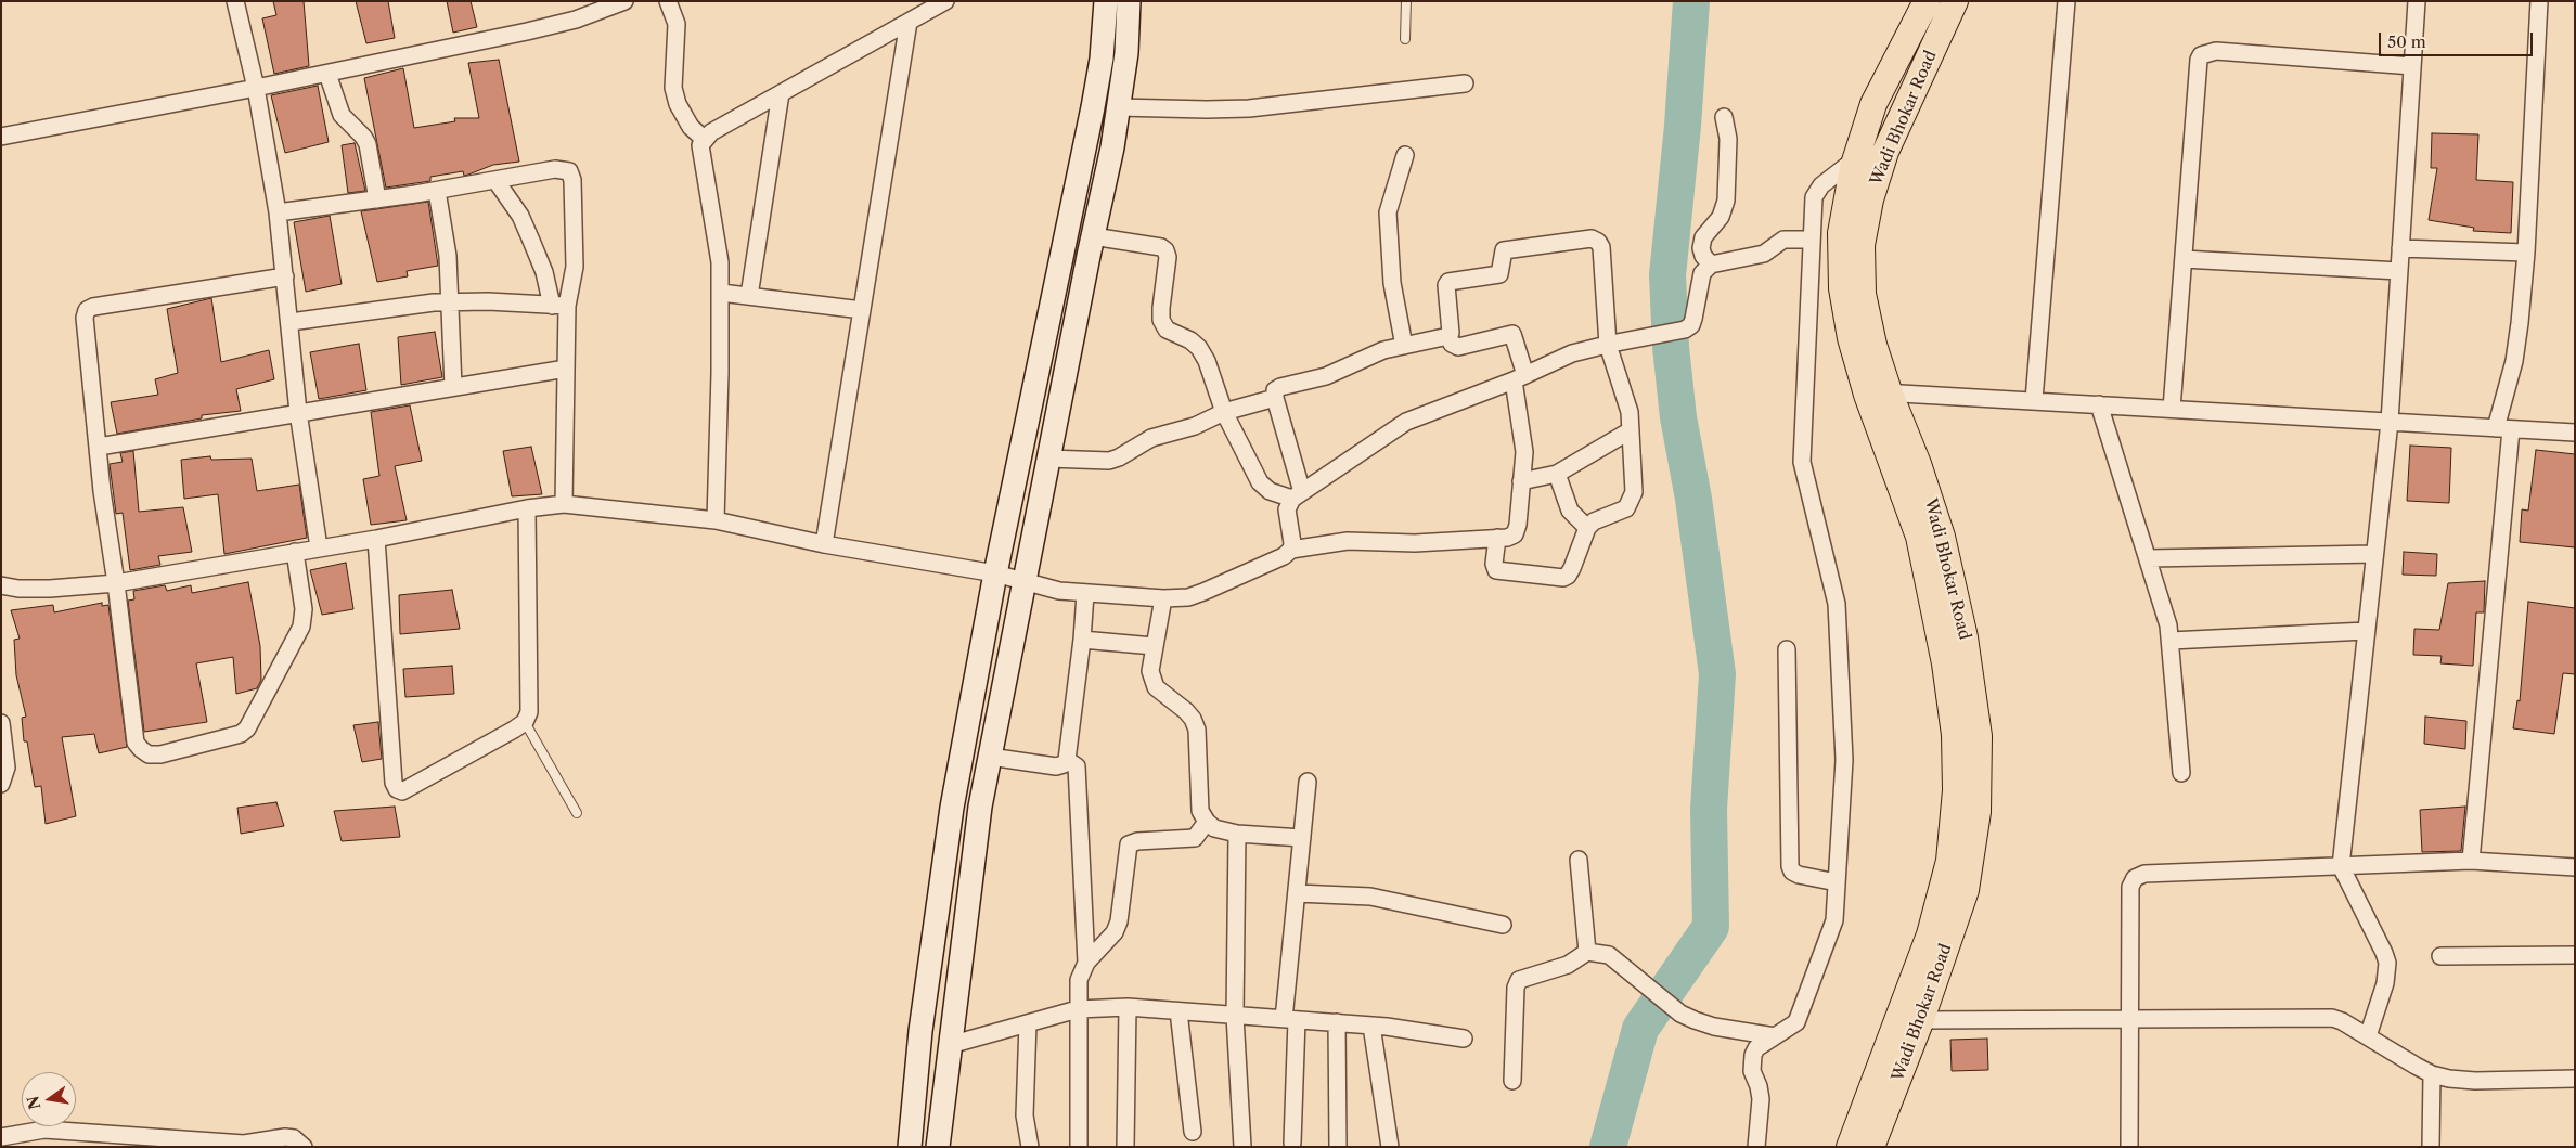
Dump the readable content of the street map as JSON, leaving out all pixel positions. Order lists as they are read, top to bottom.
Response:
{
  "streets": {
    "main road": ["Wadi Bhokar Road"]
  },
  "scale_bar": "50 m",
  "north": "left"
}
